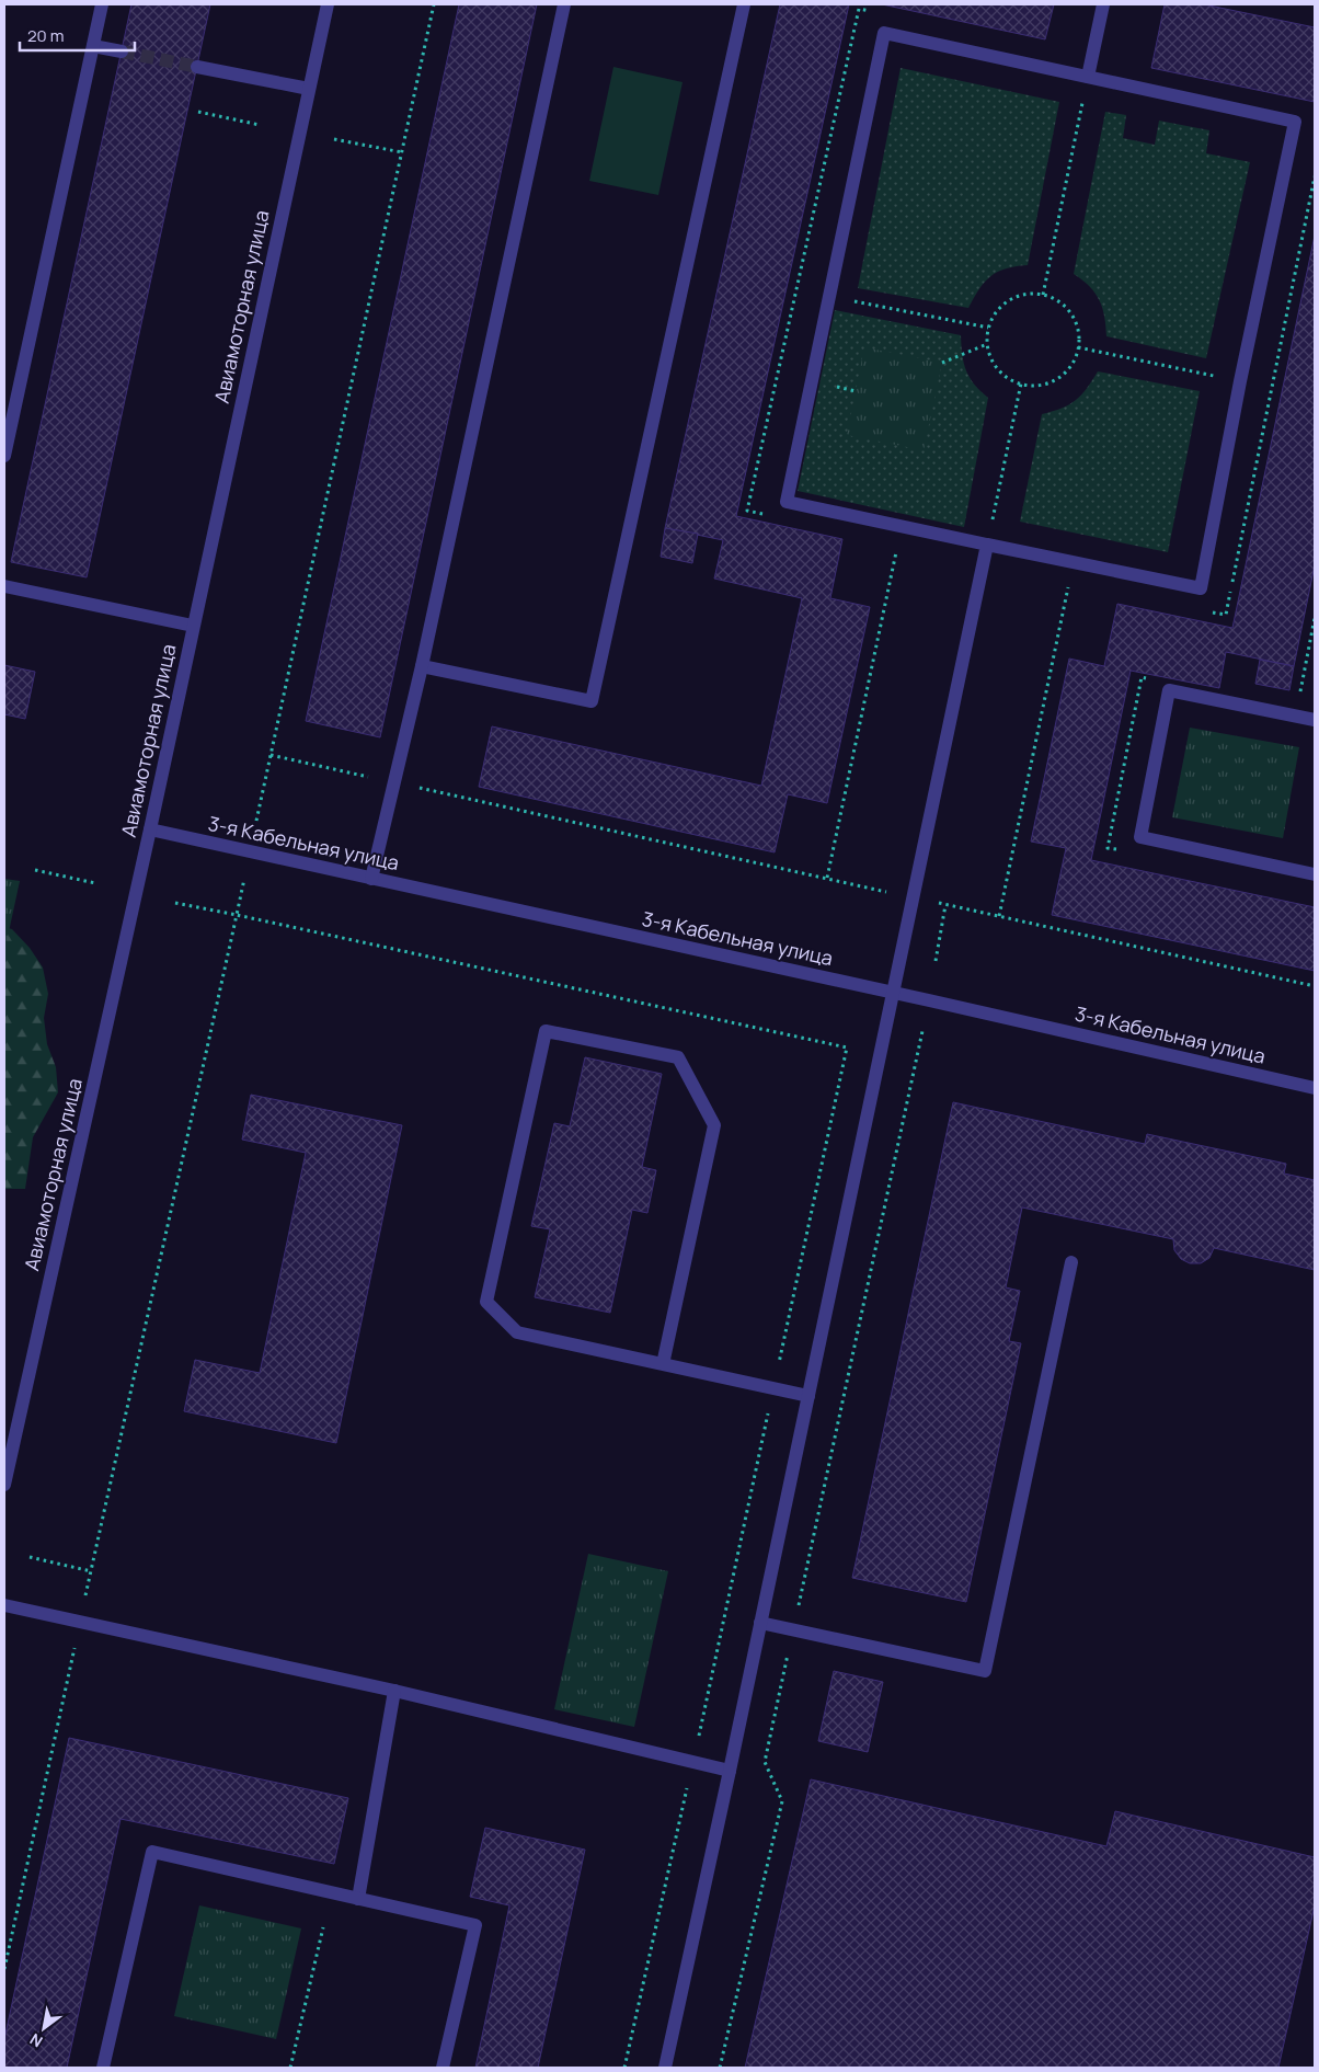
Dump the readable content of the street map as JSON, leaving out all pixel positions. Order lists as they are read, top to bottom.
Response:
{
  "streets": {
    "street": ["Авиамоторная улица", "3-я Кабельная улица"]
  },
  "crossings": [
    ["Авиамоторная улица", "3-я Кабельная улица"]
  ],
  "scale_bar": "20 m",
  "north": "bottom left"
}
